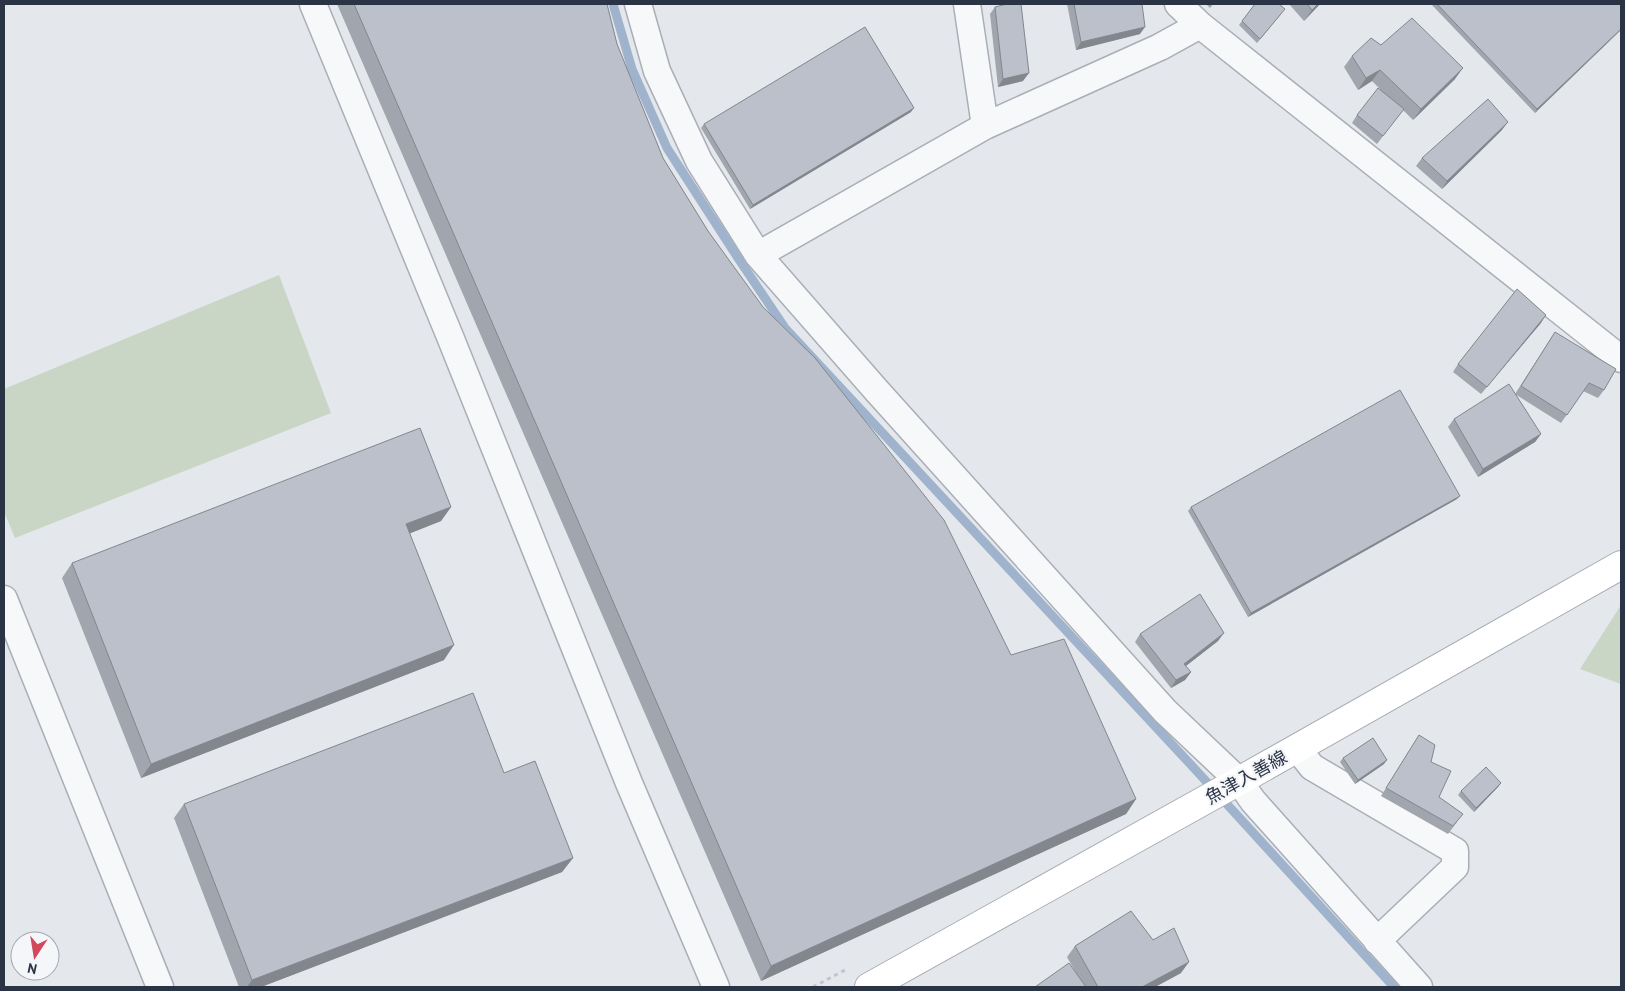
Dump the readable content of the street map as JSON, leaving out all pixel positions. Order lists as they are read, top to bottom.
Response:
{
  "streets": {
    "main road": ["魚津入善線"]
  },
  "north": "bottom"
}
